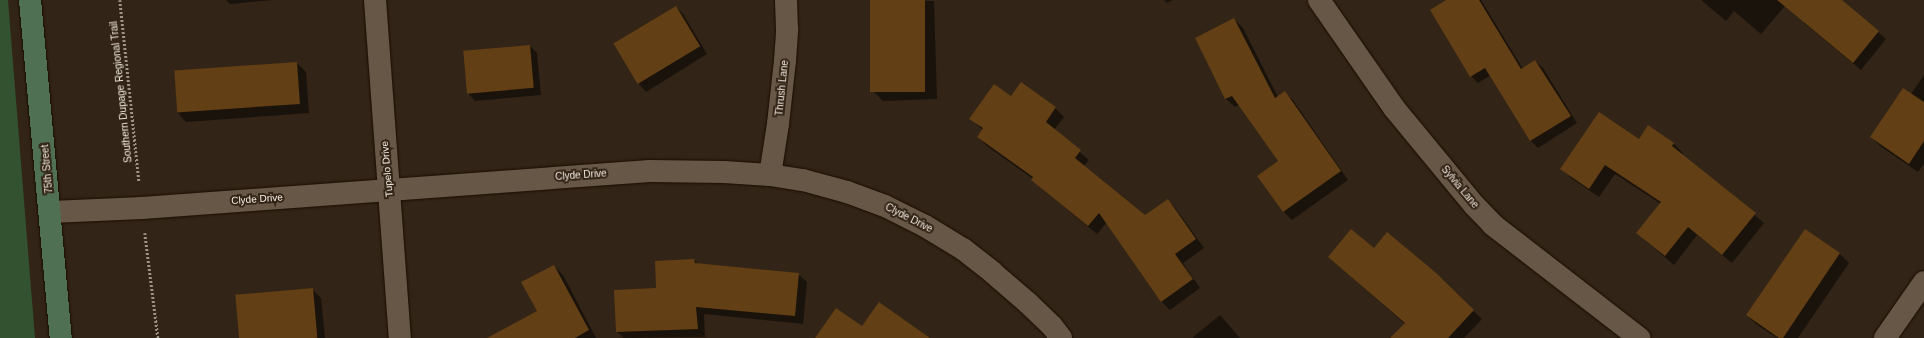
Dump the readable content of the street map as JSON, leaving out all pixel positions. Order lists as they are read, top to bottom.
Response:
{
  "streets": {
    "main road": ["75th Street"],
    "street": [
      "Thrush Lane",
      "Tupelo Drive",
      "Clyde Drive",
      "Sylvia Lane"
    ],
    "path": ["Southern Dupage Regional Trail"]
  },
  "crossings": [
    ["Thrush Lane", "Clyde Drive"],
    ["75th Street", "Clyde Drive"],
    ["Tupelo Drive", "Clyde Drive"]
  ]
}
